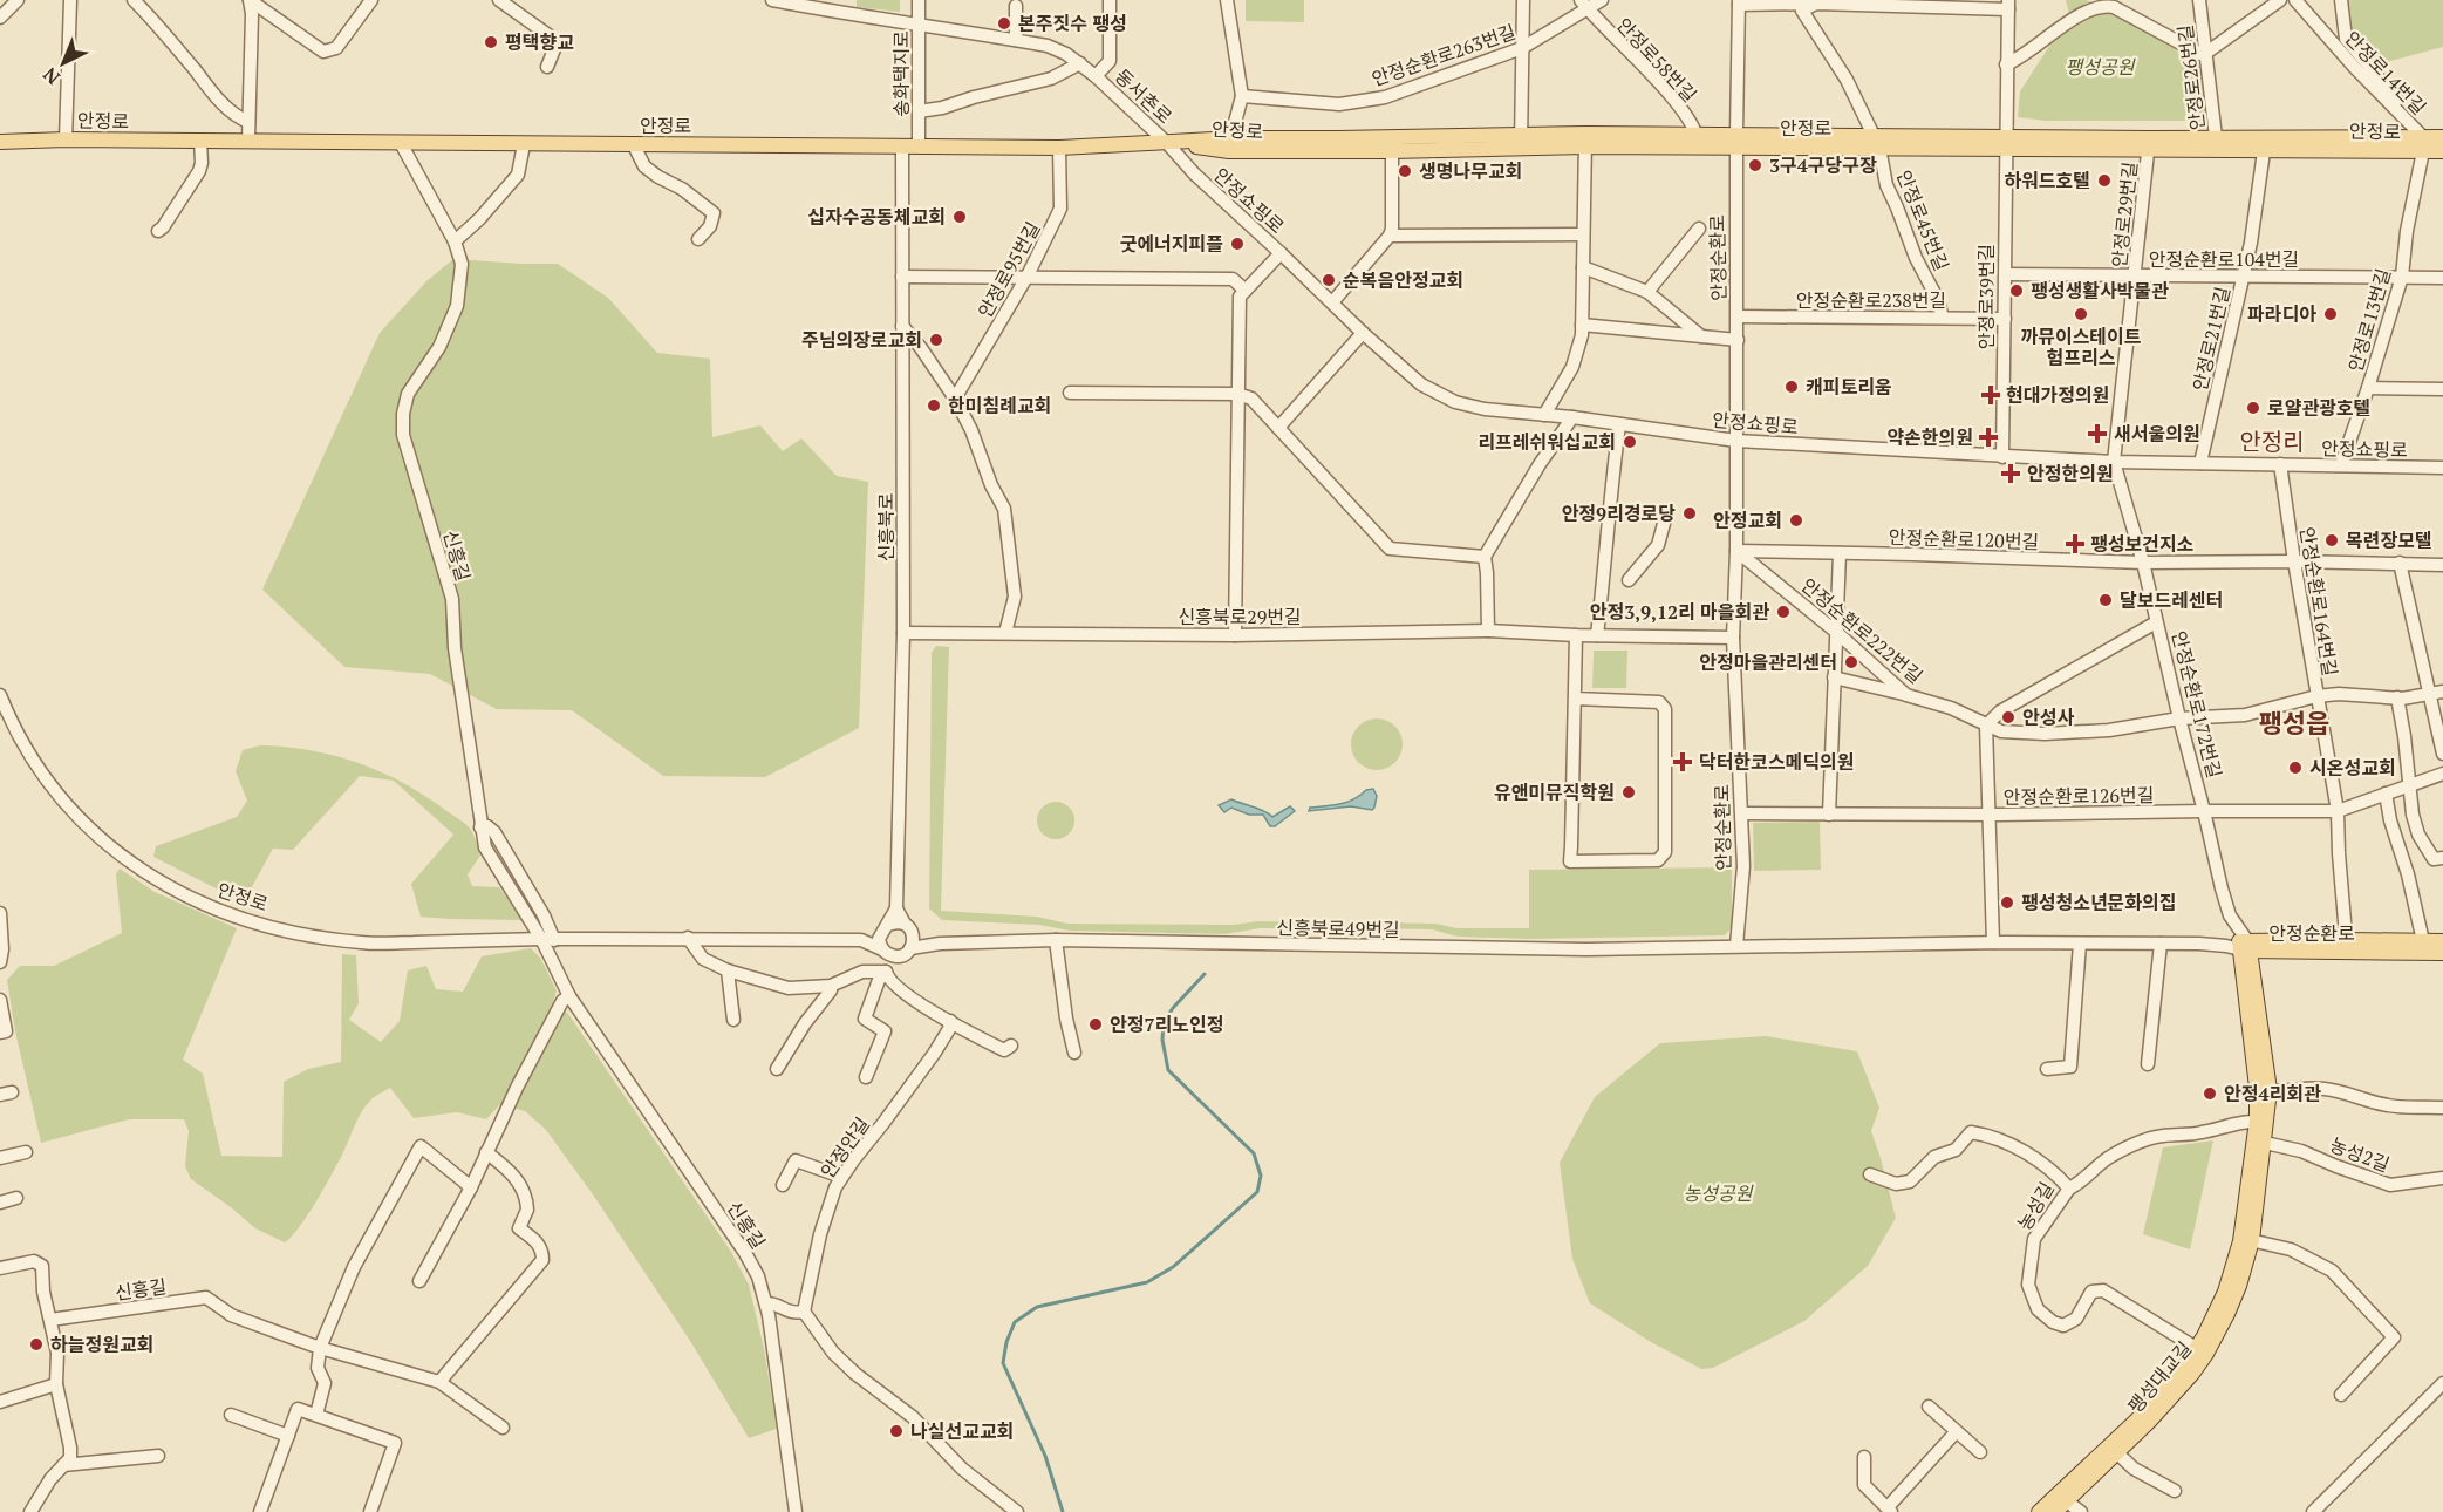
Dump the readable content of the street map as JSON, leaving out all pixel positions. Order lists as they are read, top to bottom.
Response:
{
  "streets": {
    "main road": ["안정로", "안정순환로", "팽성대교길"],
    "street": [
      "안정순환로263번길",
      "안정로58번길",
      "안정로14번길",
      "송화택지로",
      "안정로26번길",
      "동서촌로",
      "안정쇼핑로",
      "안정로29번길",
      "안정로45번길",
      "안정순환로104번길",
      "안정로95번길",
      "안정로39번길",
      "안정순환로238번길",
      "안정로13번길",
      "안정로21번길",
      "신흥북로",
      "안정순환로120번길",
      "신흥길",
      "안정순환로164번길",
      "신흥북로29번길",
      "안정순환로222번길",
      "안정순환로172번길",
      "안정순환로126번길",
      "신흥북로49번길",
      "안정안길",
      "농성2길",
      "농성길"
    ]
  },
  "crossings": [
    ["안정순환로263번길", "안정로58번길"],
    ["안정로58번길", "안정로"],
    ["안정로14번길", "안정로"],
    ["안정로14번길", "안정로13번길"],
    ["송화택지로", "동서촌로"],
    ["송화택지로", "안정로"],
    ["안정로26번길", "안정로"],
    ["동서촌로", "안정로"],
    ["동서촌로", "안정쇼핑로"],
    ["안정로", "안정쇼핑로"],
    ["안정로", "안정로29번길"],
    ["안정로", "안정로45번길"],
    ["안정로", "안정순환로"],
    ["안정로", "안정로95번길"],
    ["안정로", "안정로39번길"],
    ["안정로", "안정로13번길"],
    ["안정로", "안정로21번길"],
    ["안정로", "신흥북로"],
    ["안정로", "신흥길"],
    ["안정쇼핑로", "안정로29번길"],
    ["안정쇼핑로", "안정순환로"],
    ["안정쇼핑로", "안정로39번길"],
    ["안정쇼핑로", "안정로13번길"],
    ["안정쇼핑로", "안정로21번길"],
    ["안정쇼핑로", "안정순환로164번길"],
    ["안정쇼핑로", "안정순환로172번길"],
    ["안정로29번길", "안정순환로104번길"],
    ["안정로29번길", "안정순환로172번길"],
    ["안정로45번길", "안정순환로238번길"],
    ["안정순환로", "안정순환로238번길"],
    ["안정순환로", "안정순환로120번길"],
    ["안정순환로", "안정순환로164번길"],
    ["안정순환로", "신흥북로29번길"],
    ["안정순환로", "안정순환로222번길"],
    ["안정순환로", "안정순환로172번길"],
    ["안정순환로", "안정순환로126번길"],
    ["안정순환로", "신흥북로49번길"],
    ["안정순환로", "팽성대교길"],
    ["안정순환로104번길", "안정로39번길"],
    ["안정순환로104번길", "안정로13번길"],
    ["안정순환로104번길", "안정로21번길"],
    ["안정로39번길", "안정순환로238번길"],
    ["신흥북로", "신흥북로29번길"],
    ["안정순환로120번길", "안정순환로164번길"],
    ["안정순환로120번길", "안정순환로222번길"],
    ["안정순환로120번길", "안정순환로172번길"],
    ["안정순환로164번길", "안정순환로222번길"],
    ["안정순환로164번길", "안정순환로126번길"],
    ["안정순환로222번길", "안정순환로172번길"],
    ["안정순환로172번길", "안정순환로126번길"],
    ["안정순환로172번길", "팽성대교길"],
    ["농성2길", "팽성대교길"],
    ["농성길", "팽성대교길"]
  ],
  "districts": ["안정리", "팽성읍"],
  "parks": ["팽성공원", "농성공원"],
  "places": {
    "other": [
      "본주짓수 팽성",
      "평택향교",
      "3구4구당구장",
      "생명나무교회",
      "하워드호텔",
      "십자수공동체교회",
      "굿에너지피플",
      "순복음안정교회",
      "팽성생활사박물관",
      "까뮤이스테이트 험프리스",
      "파라디아",
      "주님의장로교회",
      "캐피토리움",
      "한미침례교회",
      "로얄관광호텔",
      "리프레쉬워십교회",
      "안정9리경로당",
      "안정교회",
      "목련장모텔",
      "달보드레센터",
      "안정3,9,12리 마을회관",
      "안정마을관리센터",
      "안성사",
      "시온성교회",
      "유앤미뮤직학원",
      "팽성청소년문화의집",
      "안정7리노인정",
      "안정4리회관",
      "하늘정원교회",
      "나실선교교회"
    ],
    "health": [
      "현대가정의원",
      "새서울의원",
      "약손한의원",
      "안정한의원",
      "팽성보건지소",
      "닥터한코스메딕의원"
    ]
  },
  "north": "bottom left"
}
